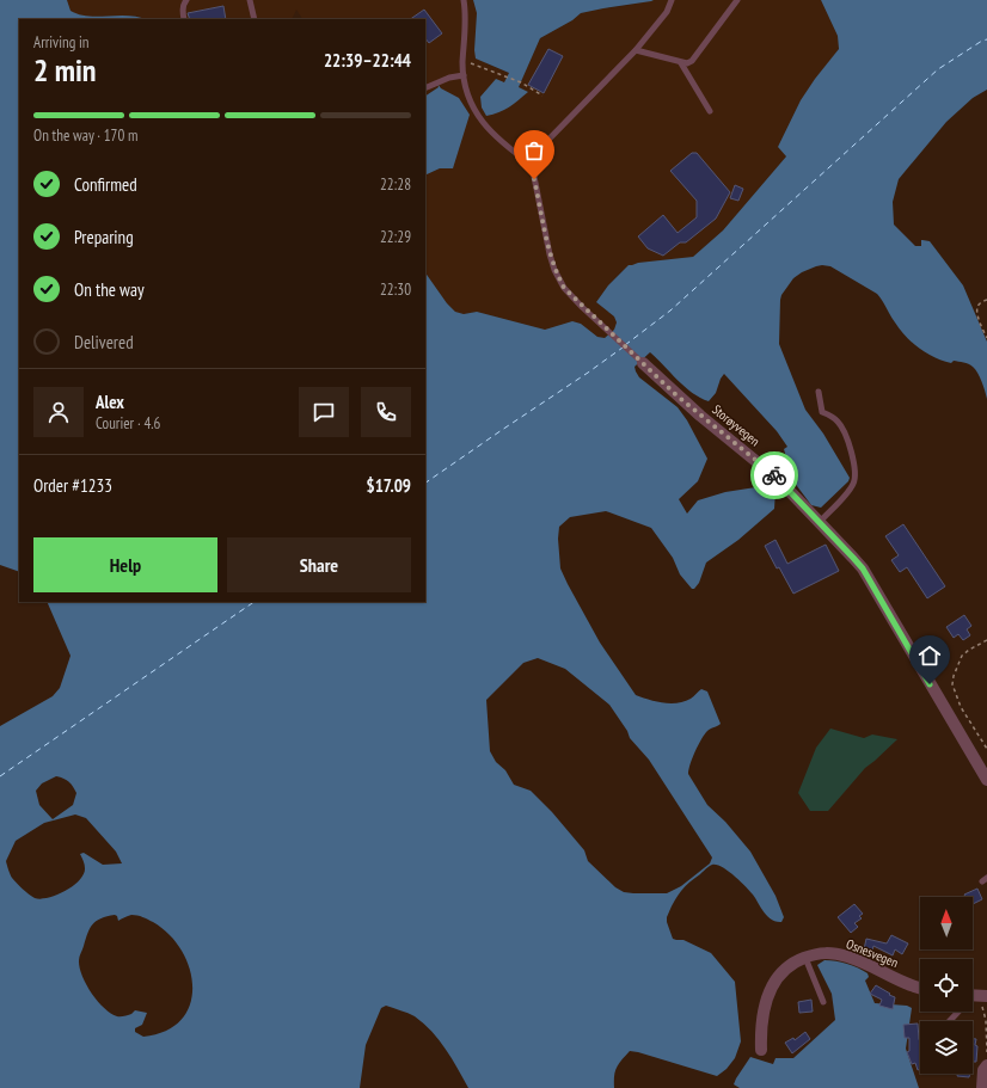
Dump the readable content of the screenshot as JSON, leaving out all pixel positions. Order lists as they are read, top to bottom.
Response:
{
  "streets": {
    "street": ["Storøyvegen", "Osnesvegen"]
  },
  "north": "top",
  "page": {
    "heading": ["2 min", "Arriving in", "22:39–22:44"],
    "panel": [
      "Alex",
      "Courier · 4.6",
      "Order #1233",
      "$17.09"
    ],
    "bar": "On the way · 170 m",
    "list": [
      ["Confirmed", "22:28"],
      ["Preparing", "22:29"],
      ["On the way", "22:30"],
      "Delivered"
    ],
    "buttons": ["Help", "Share"]
  }
}
